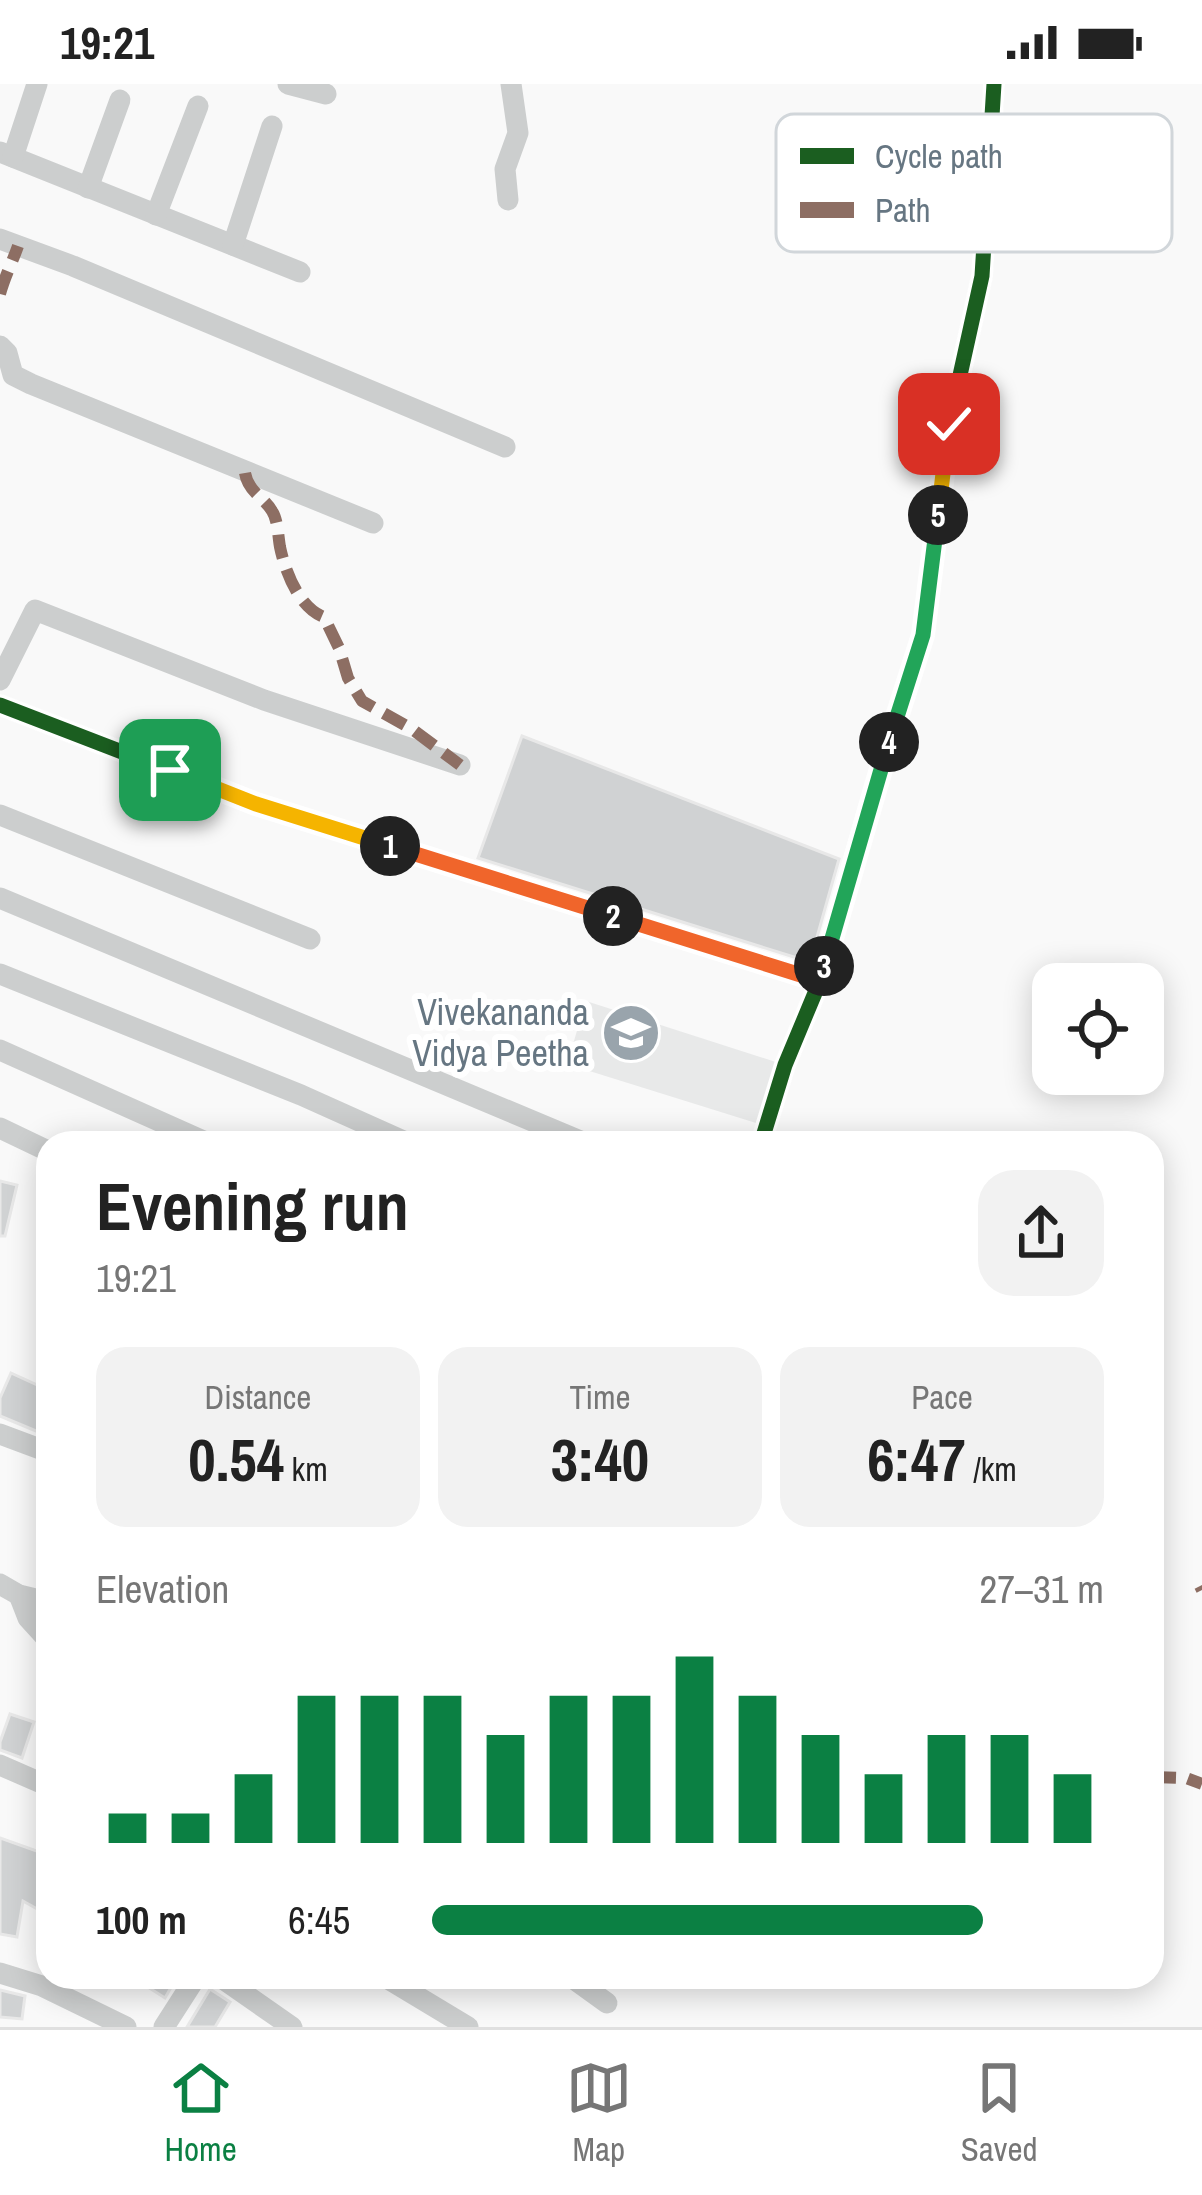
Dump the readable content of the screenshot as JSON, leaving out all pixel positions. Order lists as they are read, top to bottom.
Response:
{
  "places": {
    "school or university": ["Vivekananda Vidya Peetha"]
  },
  "legend": ["Cycle path", "Path"],
  "page": {
    "status": "19:21",
    "pins": [
      "5",
      "4",
      "1",
      "2",
      "3"
    ],
    "heading": ["Evening run", "19:21"],
    "stats": [
      ["Distance", "0.54 km"],
      ["Time", "3:40"],
      ["Pace", "6:47 /km"]
    ],
    "chart": ["Elevation", "27–31 m"],
    "list": [
      {
        "name": "100 m",
        "note": "6:45"
      }
    ],
    "tabs": ["Home", "Map", "Saved"]
  }
}
